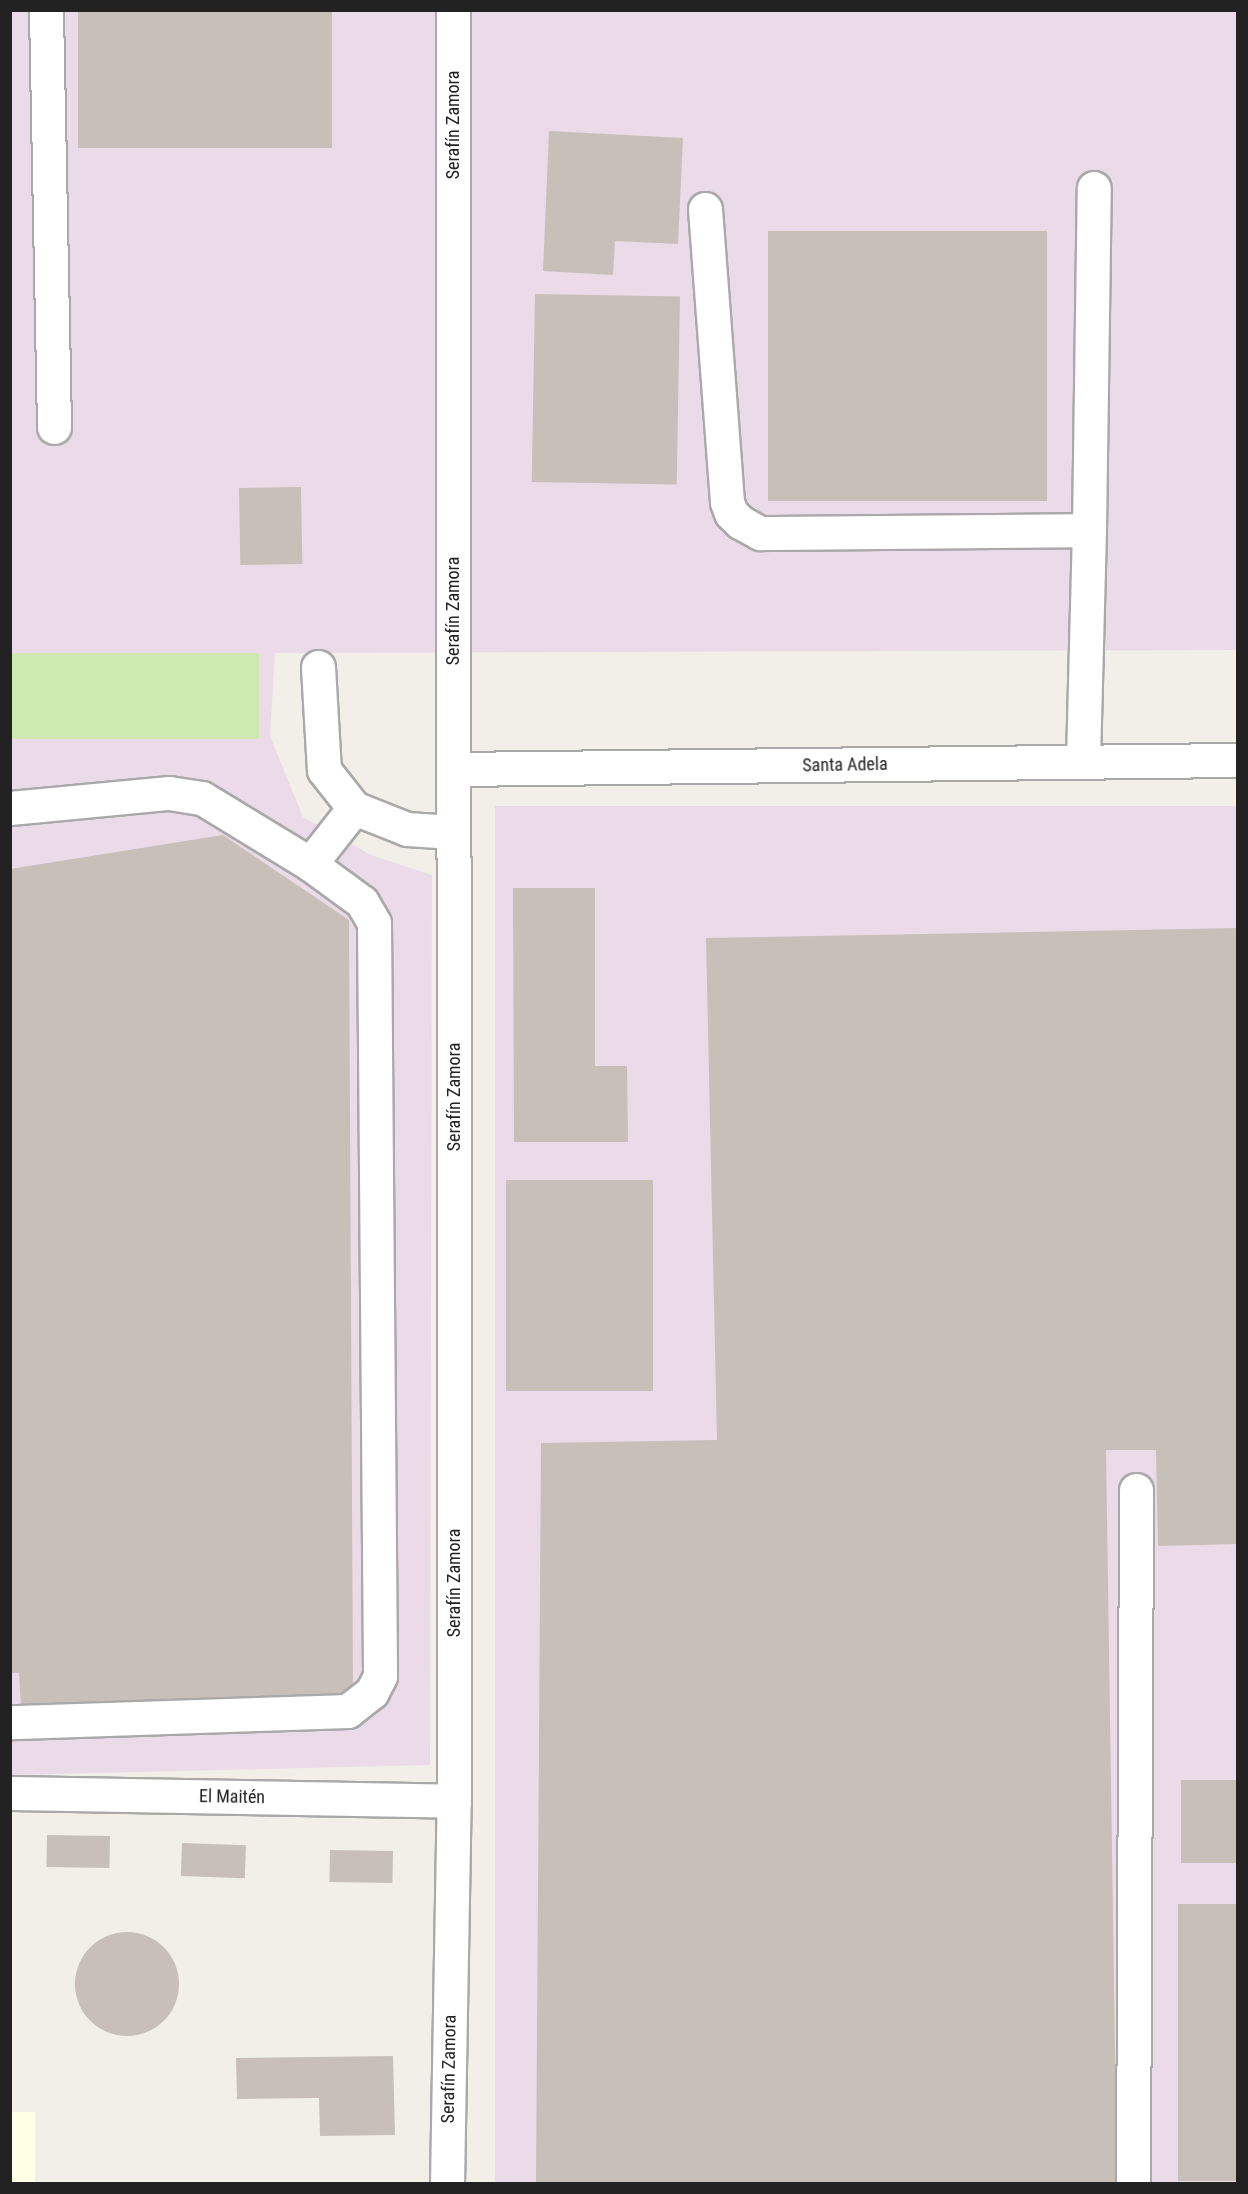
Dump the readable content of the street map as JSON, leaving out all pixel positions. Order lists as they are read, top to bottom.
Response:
{
  "streets": {
    "street": ["Serafín Zamora", "Santa Adela", "El Maitén"]
  },
  "crossings": [
    ["Serafín Zamora", "Santa Adela"],
    ["Serafín Zamora", "El Maitén"]
  ]
}
